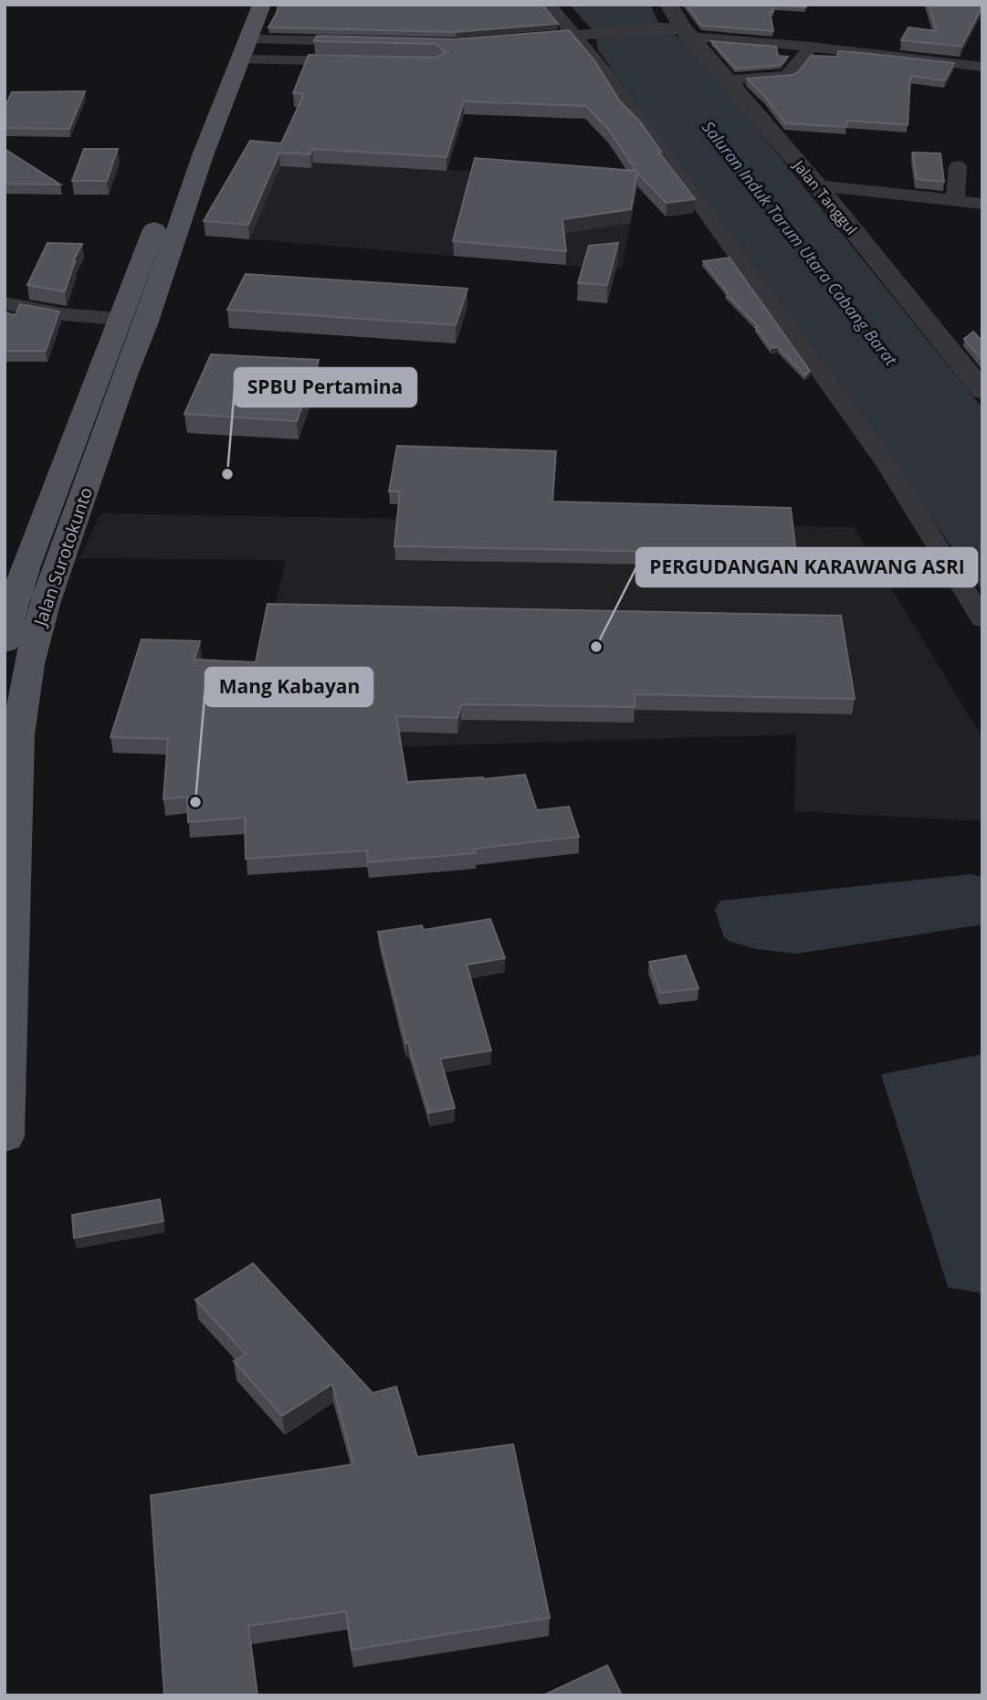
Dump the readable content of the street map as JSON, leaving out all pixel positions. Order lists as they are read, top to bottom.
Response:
{
  "streets": {
    "main road": ["Jalan Surotokunto"],
    "street": ["Jalan Tanggul"]
  },
  "water": ["Saluran Induk Tarum Utara Cabang Barat"],
  "places": ["SPBU Pertamina", "PERGUDANGAN KARAWANG ASRI", "Mang Kabayan"]
}
